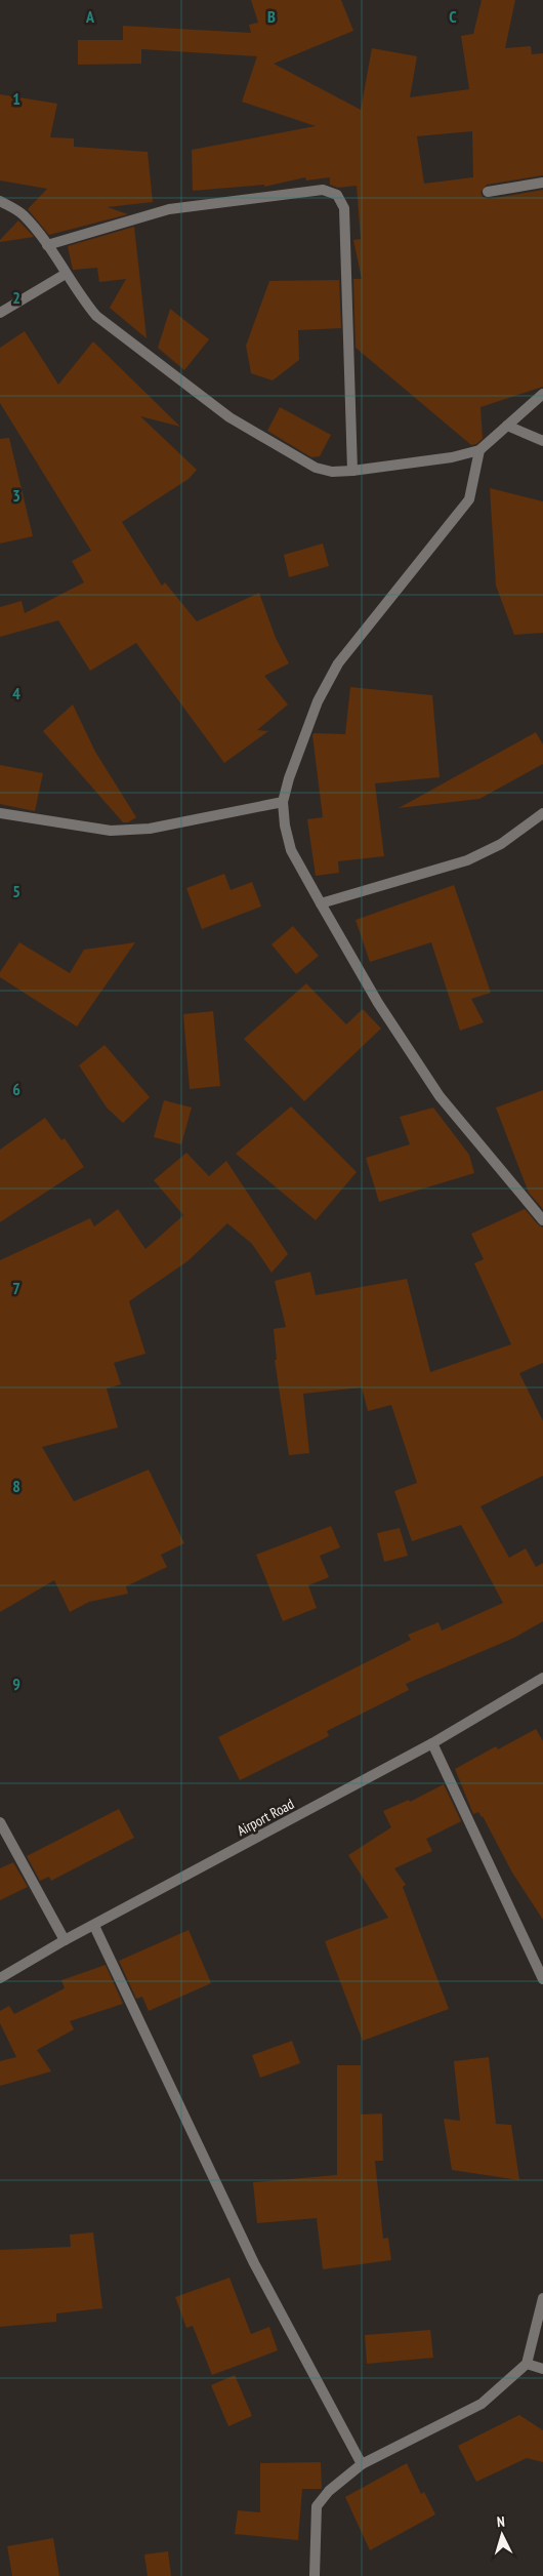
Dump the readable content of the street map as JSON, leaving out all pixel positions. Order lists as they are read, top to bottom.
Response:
{
  "streets": {
    "street": ["Airport Road"]
  },
  "north": "top",
  "grid": {
    "columns": ["A", "B", "C"],
    "rows": [
      "1",
      "2",
      "3",
      "4",
      "5",
      "6",
      "7",
      "8",
      "9"
    ]
  }
}
